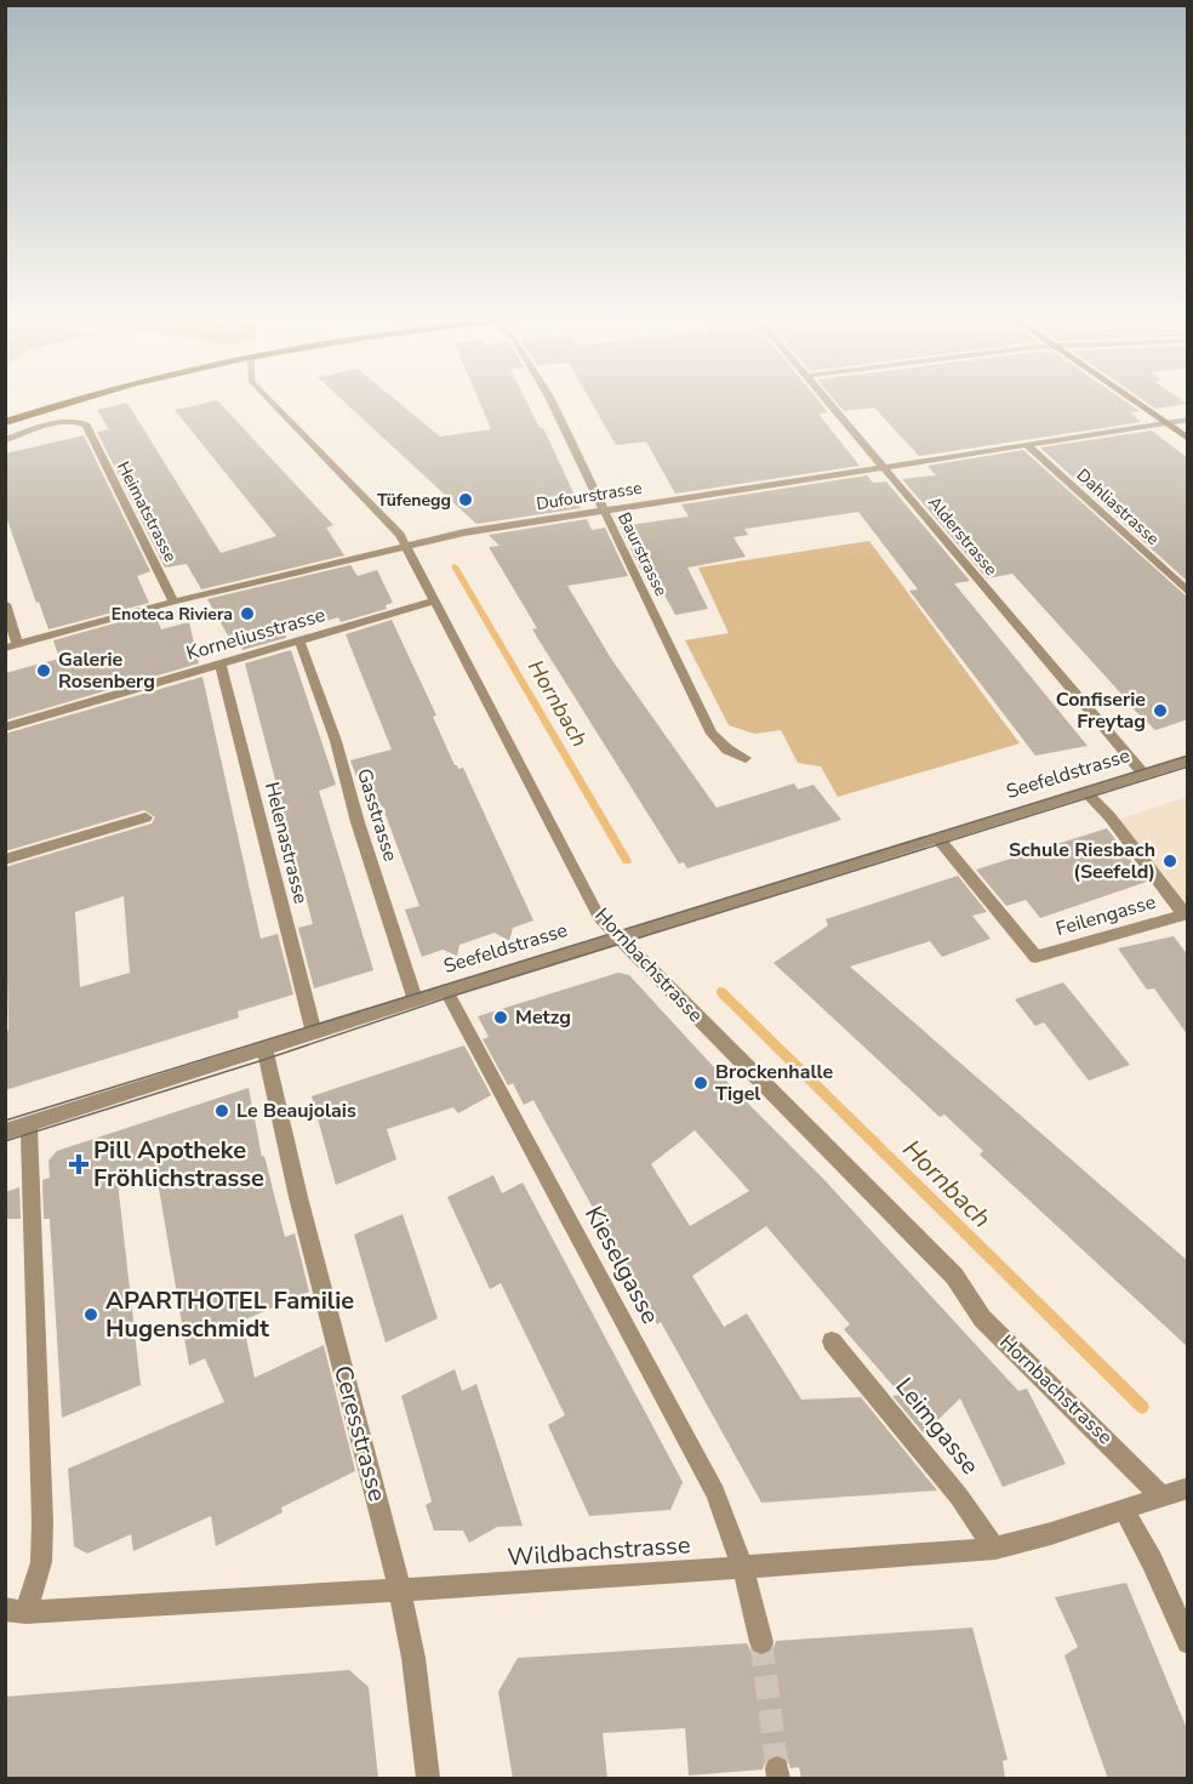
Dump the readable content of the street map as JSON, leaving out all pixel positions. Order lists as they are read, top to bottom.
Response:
{
  "streets": {
    "street": [
      "Dufourstrasse",
      "Dahliastrasse",
      "Heimatstrasse",
      "Alderstrasse",
      "Baurstrasse",
      "Korneliusstrasse",
      "Seefeldstrasse",
      "Gasstrasse",
      "Helenastrasse",
      "Feilengasse",
      "Hornbachstrasse",
      "Kieselgasse",
      "Leimgasse",
      "Ceresstrasse",
      "Wildbachstrasse"
    ]
  },
  "crossings": [
    ["Dufourstrasse", "Dahliastrasse"],
    ["Dufourstrasse", "Heimatstrasse"],
    ["Dufourstrasse", "Alderstrasse"],
    ["Dufourstrasse", "Baurstrasse"],
    ["Dufourstrasse", "Hornbachstrasse"],
    ["Alderstrasse", "Seefeldstrasse"],
    ["Korneliusstrasse", "Gasstrasse"],
    ["Korneliusstrasse", "Helenastrasse"],
    ["Korneliusstrasse", "Hornbachstrasse"],
    ["Seefeldstrasse", "Gasstrasse"],
    ["Seefeldstrasse", "Helenastrasse"],
    ["Seefeldstrasse", "Feilengasse"],
    ["Seefeldstrasse", "Hornbachstrasse"],
    ["Seefeldstrasse", "Kieselgasse"],
    ["Seefeldstrasse", "Ceresstrasse"],
    ["Hornbachstrasse", "Wildbachstrasse"],
    ["Kieselgasse", "Wildbachstrasse"],
    ["Leimgasse", "Wildbachstrasse"],
    ["Ceresstrasse", "Wildbachstrasse"]
  ],
  "water": ["Hornbach"],
  "places": {
    "other": [
      "Tüfenegg",
      "Enoteca Riviera",
      "Galerie Rosenberg",
      "Confiserie Freytag",
      "Schule Riesbach (Seefeld)",
      "Metzg",
      "Brockenhalle Tigel",
      "Le Beaujolais",
      "APARTHOTEL Familie Hugenschmidt"
    ],
    "health": ["Pill Apotheke Fröhlichstrasse"]
  }
}
